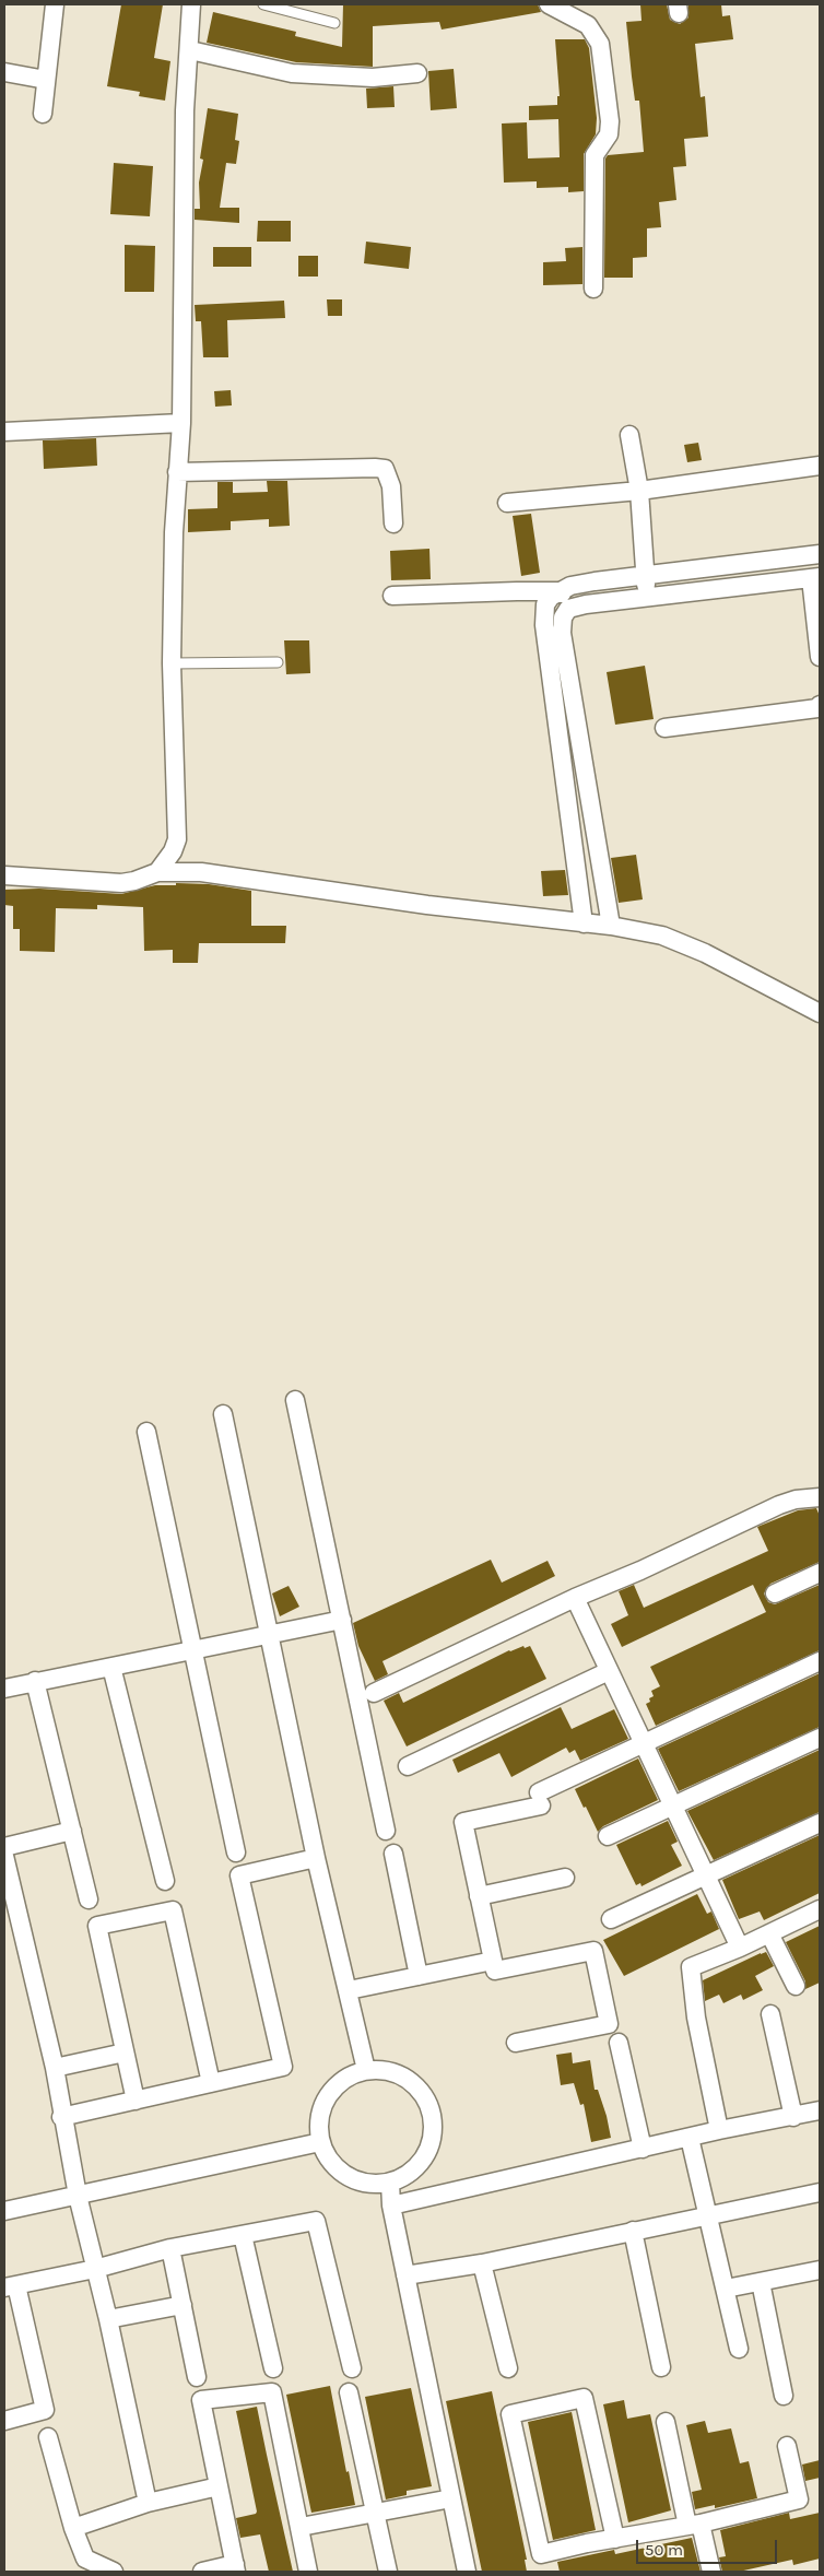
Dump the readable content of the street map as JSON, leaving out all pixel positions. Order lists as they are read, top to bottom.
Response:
{
  "scale_bar": "50 m"
}
